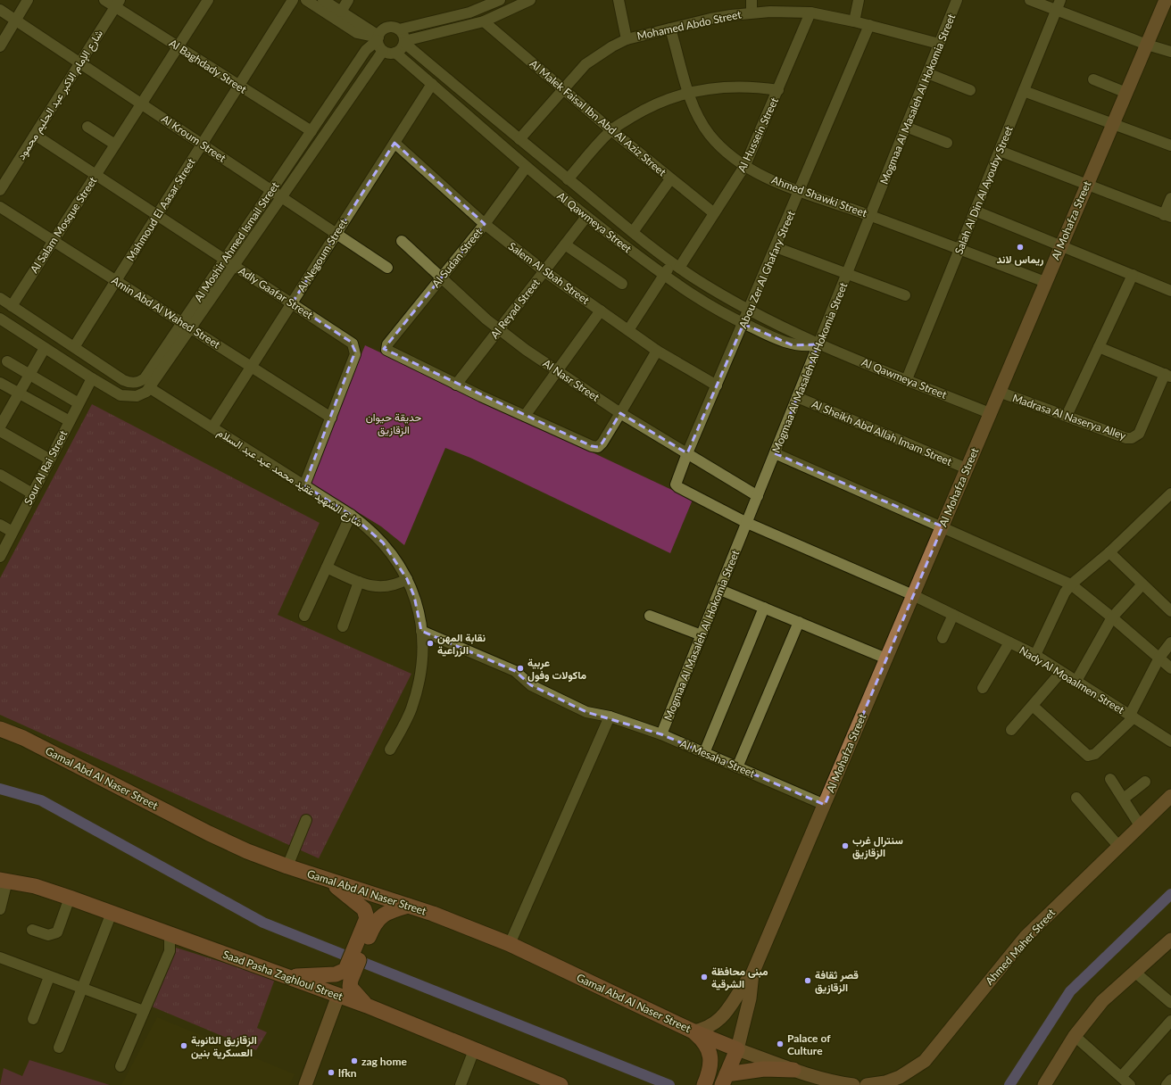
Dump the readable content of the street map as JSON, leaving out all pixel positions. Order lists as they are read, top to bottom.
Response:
{
  "streets": {
    "highway": ["Gamal Abd Al Naser Street", "Saad Pasha Zaghloul Street"],
    "main road": ["Al Mohafza Street", "Ahmed Maher Street"],
    "street": [
      "Mohamed Abdo Street",
      "Al Baghdady Street",
      "شارع الإمام الاكبر عبد الحليم محمود",
      "Mogmaa Al Masaleh Al Hokomia Street",
      "Al Malek Faisal Ibn Abd Al Aziz Street",
      "Al Hussein Street",
      "Al Kroum Street",
      "Salah Al Din Al Ayouby Street",
      "Ahmed Shawki Street",
      "Mahmoud El Aasar Street",
      "Al Qawmeya Street",
      "Al Salam Mosque Street",
      "Al Moshir Ahmed Ismail Street",
      "Al Negoum Street",
      "Al Sudan Street",
      "Abou Zer Al Ghafary Street",
      "Salem Al Sbah Street",
      "Adly Gaafar Street",
      "Al Reyad Street",
      "Amin Abd Al Wahed Street",
      "Al Nasr Street",
      "Madrasa Al Naserya Alley",
      "Al Sheikh Abd Allah Imam Street",
      "Sour Al Rai Street",
      "شارع الشهيد عقيد محمد عيد عبد السلام",
      "Nady Al Moaalmen Street",
      "Al Mesaha Street"
    ]
  },
  "crossings": [
    ["Mohamed Abdo Street", "Mogmaa Al Masaleh Al Hokomia Street"],
    ["Mohamed Abdo Street", "Al Malek Faisal Ibn Abd Al Aziz Street"],
    ["Mohamed Abdo Street", "Al Hussein Street"],
    ["Mohamed Abdo Street", "Ahmed Shawki Street"],
    ["Mohamed Abdo Street", "Al Qawmeya Street"],
    ["Mohamed Abdo Street", "Abou Zer Al Ghafary Street"],
    ["Al Baghdady Street", "شارع الإمام الاكبر عبد الحليم محمود"],
    ["Al Baghdady Street", "Mahmoud El Aasar Street"],
    ["Al Baghdady Street", "Al Salam Mosque Street"],
    ["Al Baghdady Street", "Al Moshir Ahmed Ismail Street"],
    ["شارع الإمام الاكبر عبد الحليم محمود", "Al Kroum Street"],
    ["شارع الإمام الاكبر عبد الحليم محمود", "Adly Gaafar Street"],
    ["Mogmaa Al Masaleh Al Hokomia Street", "Ahmed Shawki Street"],
    ["Mogmaa Al Masaleh Al Hokomia Street", "Al Qawmeya Street"],
    ["Mogmaa Al Masaleh Al Hokomia Street", "Abou Zer Al Ghafary Street"],
    ["Mogmaa Al Masaleh Al Hokomia Street", "Al Nasr Street"],
    ["Mogmaa Al Masaleh Al Hokomia Street", "Al Sheikh Abd Allah Imam Street"],
    ["Mogmaa Al Masaleh Al Hokomia Street", "Nady Al Moaalmen Street"],
    ["Mogmaa Al Masaleh Al Hokomia Street", "Al Mesaha Street"],
    ["Al Malek Faisal Ibn Abd Al Aziz Street", "Al Hussein Street"],
    ["Al Hussein Street", "Ahmed Shawki Street"],
    ["Al Hussein Street", "Al Qawmeya Street"],
    ["Al Hussein Street", "Salem Al Sbah Street"],
    ["Al Kroum Street", "Mahmoud El Aasar Street"],
    ["Al Kroum Street", "Al Salam Mosque Street"],
    ["Al Kroum Street", "Al Moshir Ahmed Ismail Street"],
    ["Al Kroum Street", "Al Negoum Street"],
    ["Salah Al Din Al Ayouby Street", "Ahmed Shawki Street"],
    ["Salah Al Din Al Ayouby Street", "Al Qawmeya Street"],
    ["Ahmed Shawki Street", "Al Mohafza Street"],
    ["Ahmed Shawki Street", "Abou Zer Al Ghafary Street"],
    ["Mahmoud El Aasar Street", "Al Moshir Ahmed Ismail Street"],
    ["Mahmoud El Aasar Street", "Adly Gaafar Street"],
    ["Mahmoud El Aasar Street", "Amin Abd Al Wahed Street"],
    ["Al Mohafza Street", "Al Qawmeya Street"],
    ["Al Mohafza Street", "Madrasa Al Naserya Alley"],
    ["Al Mohafza Street", "Al Sheikh Abd Allah Imam Street"],
    ["Al Mohafza Street", "Nady Al Moaalmen Street"],
    ["Al Mohafza Street", "Al Mesaha Street"],
    ["Al Mohafza Street", "Gamal Abd Al Naser Street"],
    ["Al Qawmeya Street", "Al Moshir Ahmed Ismail Street"],
    ["Al Qawmeya Street", "Al Negoum Street"],
    ["Al Qawmeya Street", "Al Sudan Street"],
    ["Al Qawmeya Street", "Abou Zer Al Ghafary Street"],
    ["Al Qawmeya Street", "Al Reyad Street"],
    ["Al Salam Mosque Street", "Al Moshir Ahmed Ismail Street"],
    ["Al Salam Mosque Street", "Adly Gaafar Street"],
    ["Al Salam Mosque Street", "Amin Abd Al Wahed Street"],
    ["Al Moshir Ahmed Ismail Street", "Adly Gaafar Street"],
    ["Al Moshir Ahmed Ismail Street", "Amin Abd Al Wahed Street"],
    ["Al Moshir Ahmed Ismail Street", "Sour Al Rai Street"],
    ["Al Moshir Ahmed Ismail Street", "شارع الشهيد عقيد محمد عيد عبد السلام"],
    ["Al Negoum Street", "Salem Al Sbah Street"],
    ["Al Negoum Street", "Adly Gaafar Street"],
    ["Al Negoum Street", "Amin Abd Al Wahed Street"],
    ["Al Negoum Street", "شارع الشهيد عقيد محمد عيد عبد السلام"],
    ["Al Sudan Street", "Salem Al Sbah Street"],
    ["Al Sudan Street", "Al Reyad Street"],
    ["Al Sudan Street", "Al Nasr Street"],
    ["Abou Zer Al Ghafary Street", "Salem Al Sbah Street"],
    ["Abou Zer Al Ghafary Street", "Al Nasr Street"],
    ["Abou Zer Al Ghafary Street", "Nady Al Moaalmen Street"],
    ["Salem Al Sbah Street", "Al Reyad Street"],
    ["Adly Gaafar Street", "Amin Abd Al Wahed Street"],
    ["Adly Gaafar Street", "شارع الشهيد عقيد محمد عيد عبد السلام"],
    ["Al Reyad Street", "Al Nasr Street"],
    ["شارع الشهيد عقيد محمد عيد عبد السلام", "Al Mesaha Street"]
  ],
  "parks": ["حديقة حيوان الزقازيق"],
  "places": [
    "ريماس لاند",
    "نقابة المهن الزراعية",
    "عربية ماكولات وفول",
    "سنترال غرب الزقازيق",
    "مبنى محافظة الشرقية",
    "قصر ثقافة الزقازيق",
    "Palace of Culture",
    "الزقازيق الثانوية العسكرية بنين",
    "zag home",
    "lfkn"
  ]
}
